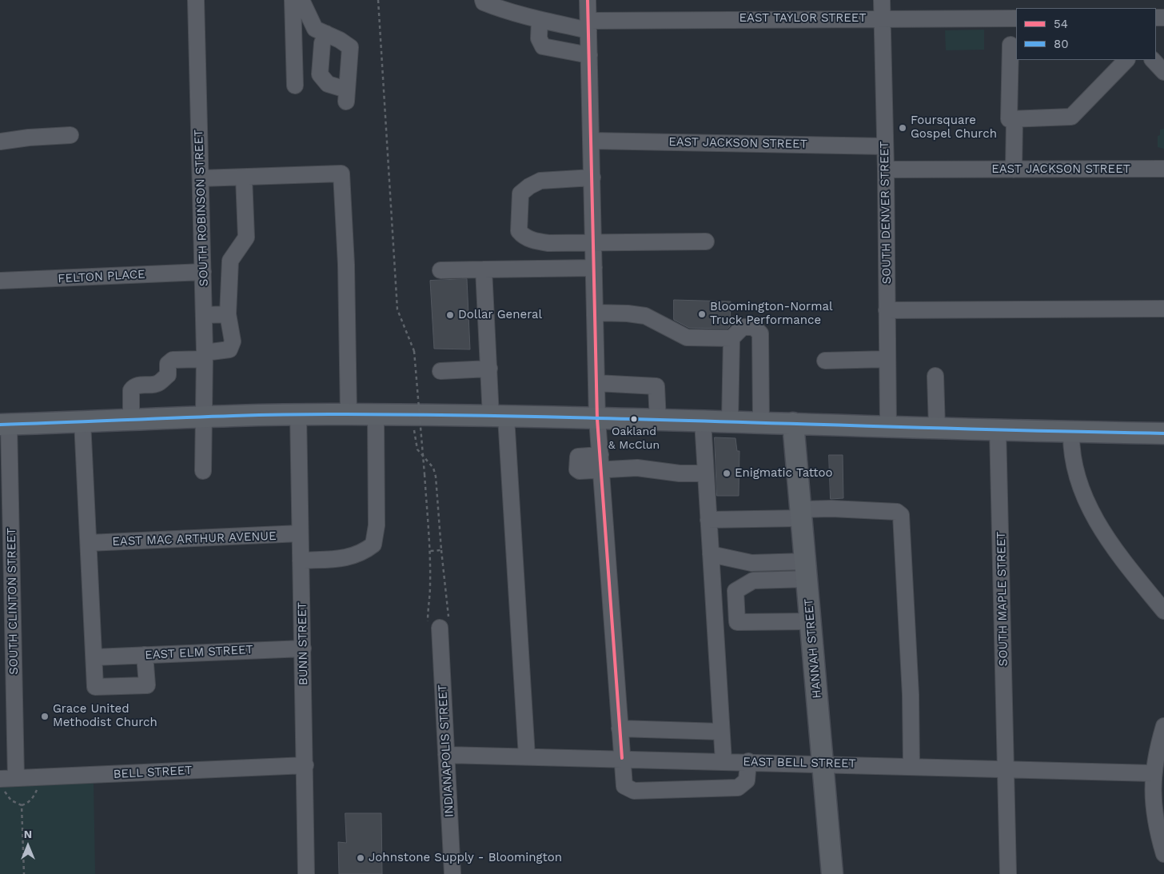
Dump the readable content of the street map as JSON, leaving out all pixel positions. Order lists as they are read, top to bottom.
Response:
{
  "streets": {
    "main road": ["HANNAH STREET"],
    "street": [
      "EAST TAYLOR STREET",
      "EAST JACKSON STREET",
      "SOUTH ROBINSON STREET",
      "SOUTH DENVER STREET",
      "FELTON PLACE",
      "EAST MAC ARTHUR AVENUE",
      "SOUTH MAPLE STREET",
      "SOUTH CLINTON STREET",
      "BUNN STREET",
      "EAST ELM STREET",
      "INDIANAPOLIS STREET",
      "EAST BELL STREET",
      "BELL STREET"
    ]
  },
  "crossings": [
    ["EAST TAYLOR STREET", "SOUTH DENVER STREET"],
    ["EAST JACKSON STREET", "SOUTH DENVER STREET"],
    ["SOUTH ROBINSON STREET", "FELTON PLACE"],
    ["EAST MAC ARTHUR AVENUE", "BUNN STREET"],
    ["SOUTH MAPLE STREET", "EAST BELL STREET"],
    ["SOUTH CLINTON STREET", "BELL STREET"],
    ["BUNN STREET", "EAST ELM STREET"],
    ["BUNN STREET", "BELL STREET"],
    ["HANNAH STREET", "EAST BELL STREET"],
    ["INDIANAPOLIS STREET", "EAST BELL STREET"]
  ],
  "places": [
    "Foursquare Gospel Church",
    "Bloomington-Normal Truck Performance",
    "Dollar General",
    "Oakland & McClun",
    "Enigmatic Tattoo",
    "Grace United Methodist Church",
    "Johnstone Supply - Bloomington"
  ],
  "lines": ["transit line 54", "transit line 80"],
  "legend": ["54", "80"],
  "north": "top"
}
